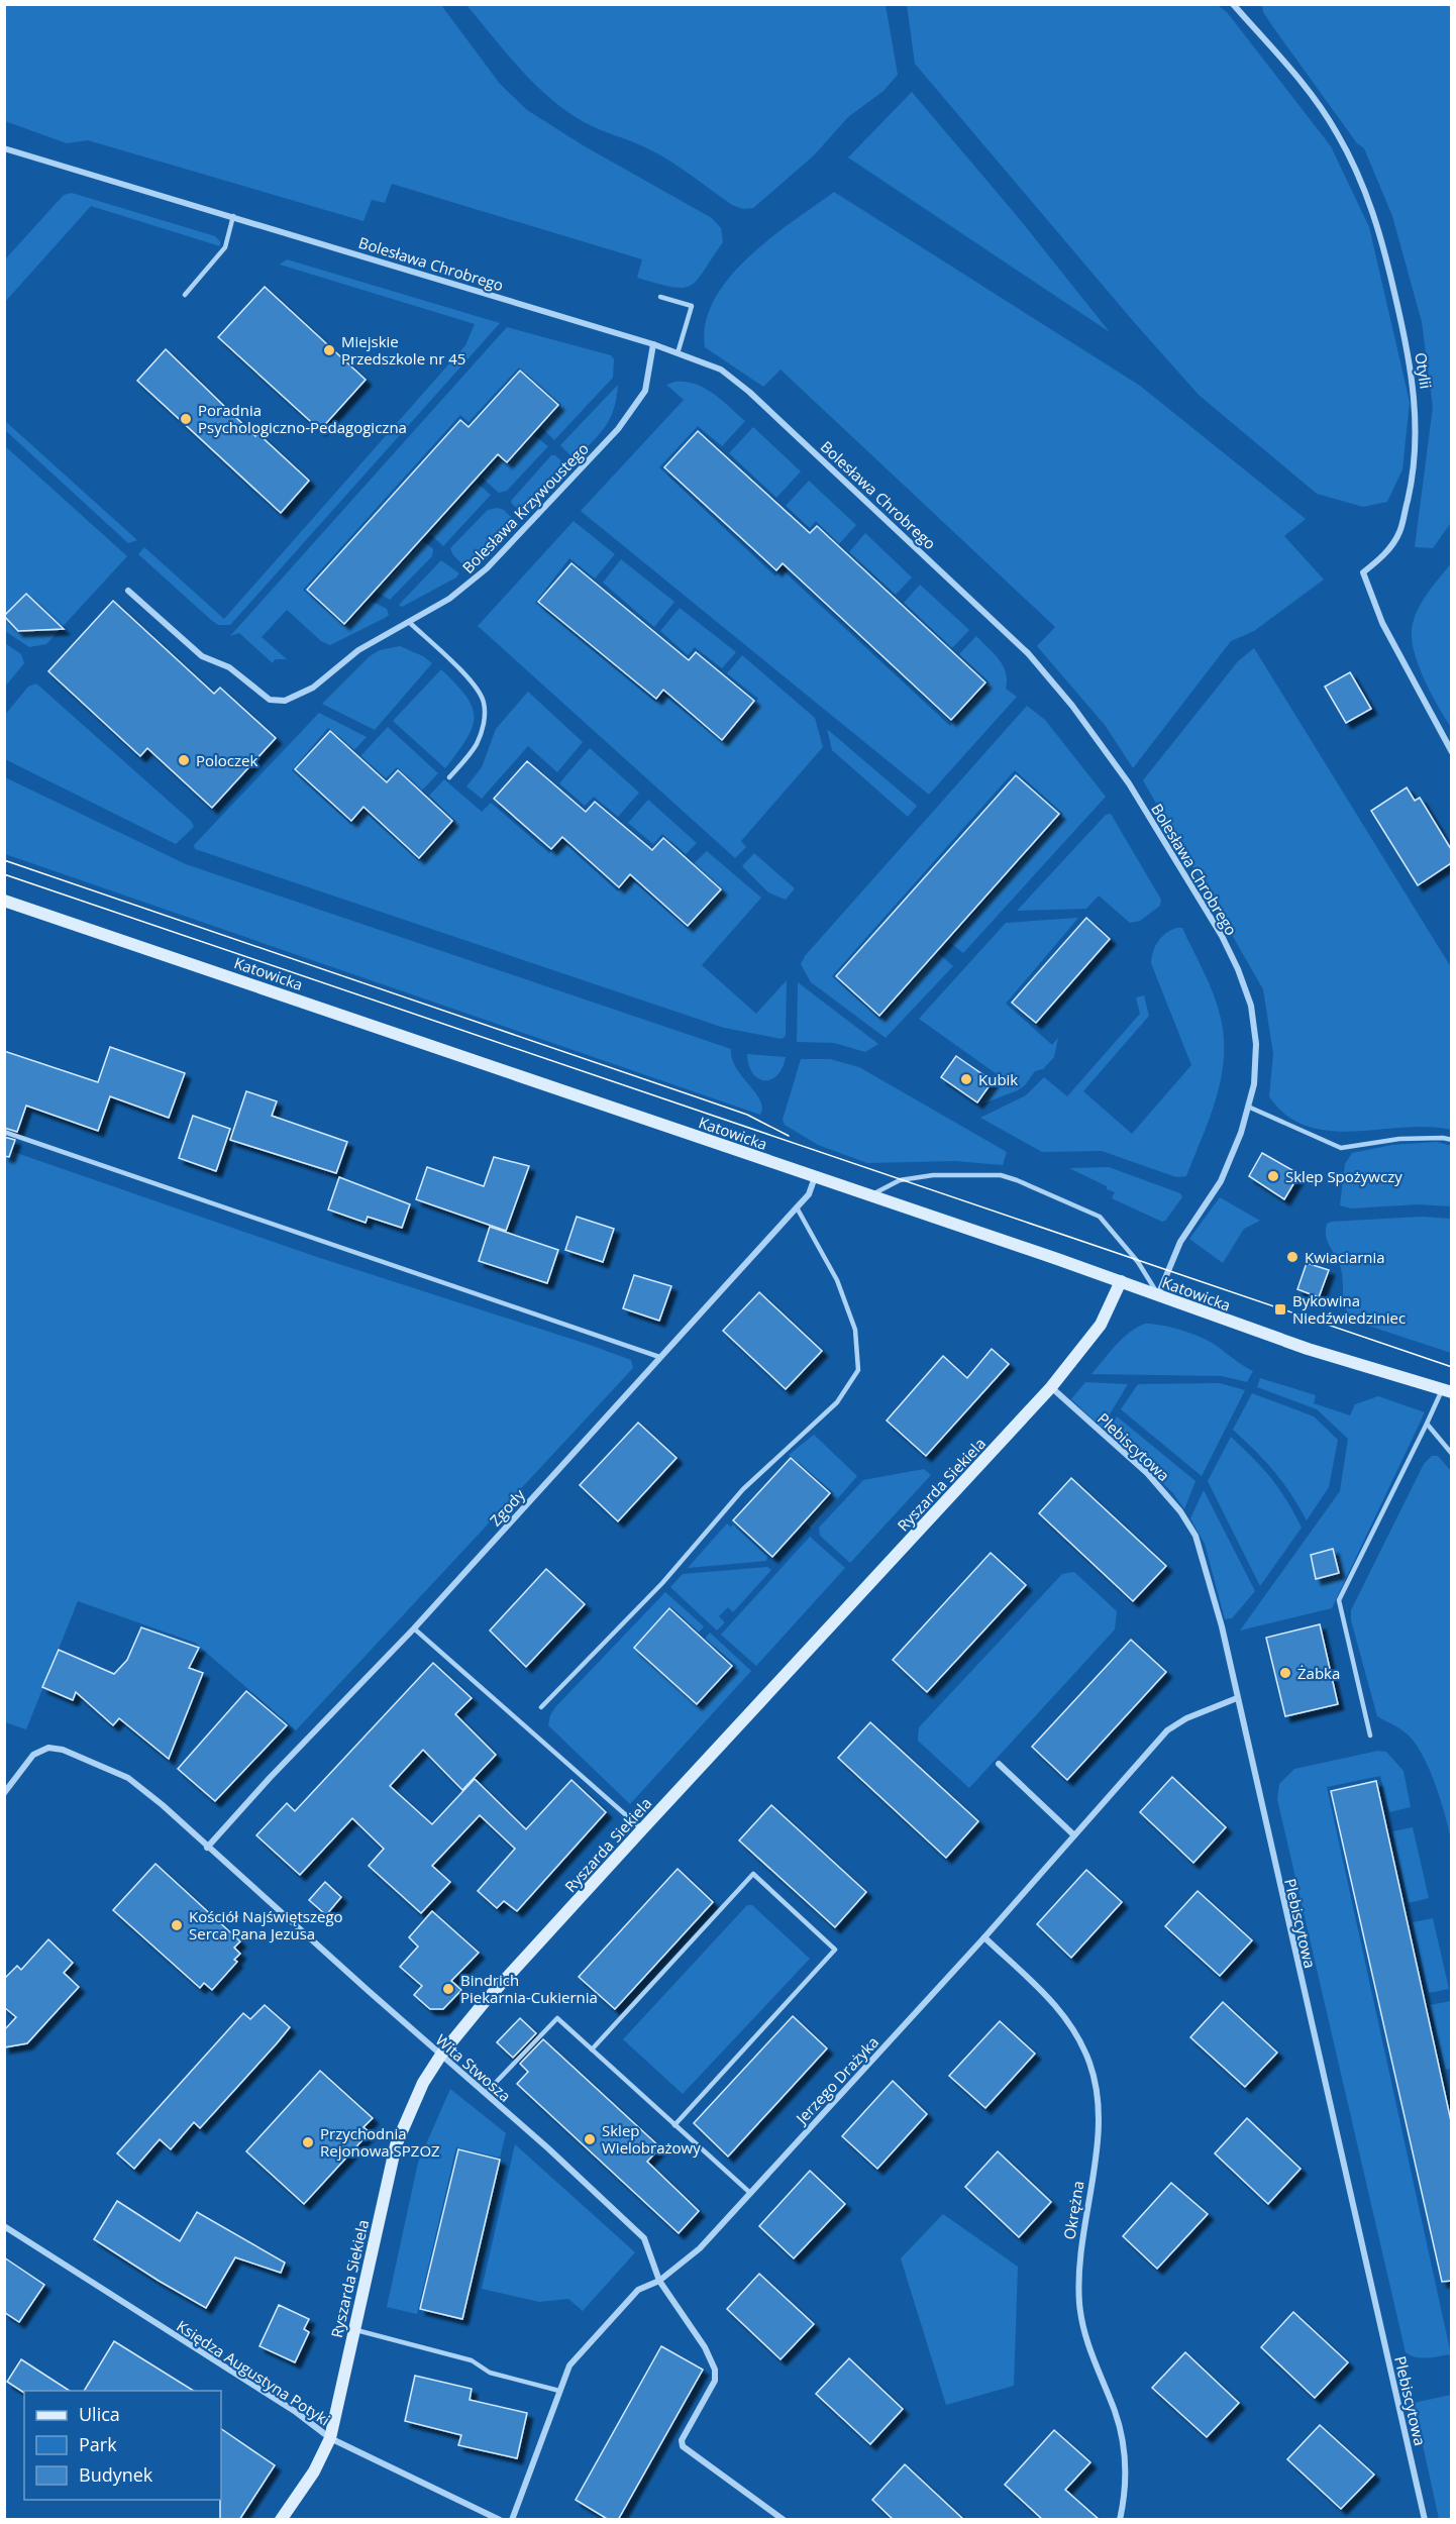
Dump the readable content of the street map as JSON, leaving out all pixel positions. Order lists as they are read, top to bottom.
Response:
{
  "streets": {
    "street": [
      "Bolesława Chrobrego",
      "Otylii",
      "Bolesława Krzywoustego",
      "Katowicka",
      "Plebiscytowa",
      "Ryszarda Siekiela",
      "Zgody",
      "Wita Stwosza",
      "Jerzego Drażyka",
      "Okrężna",
      "Księdza Augustyna Potyki"
    ]
  },
  "crossings": [
    ["Bolesława Chrobrego", "Bolesława Krzywoustego"],
    ["Bolesława Chrobrego", "Katowicka"],
    ["Katowicka", "Ryszarda Siekiela"],
    ["Katowicka", "Zgody"],
    ["Plebiscytowa", "Ryszarda Siekiela"],
    ["Plebiscytowa", "Jerzego Drażyka"],
    ["Ryszarda Siekiela", "Wita Stwosza"],
    ["Ryszarda Siekiela", "Księdza Augustyna Potyki"],
    ["Zgody", "Wita Stwosza"],
    ["Wita Stwosza", "Jerzego Drażyka"],
    ["Jerzego Drażyka", "Okrężna"]
  ],
  "places": {
    "other": [
      "Miejskie Przedszkole nr 45",
      "Poradnia Psychologiczno-Pedagogiczna",
      "Poloczek",
      "Kubik",
      "Sklep Spożywczy",
      "Kwiaciarnia",
      "Żabka",
      "Kościół Najświętszego Serca Pana Jezusa",
      "Bindrich Piekarnia-Cukiernia",
      "Sklep Wielobrażowy",
      "Przychodnia Rejonowa SPZOZ"
    ],
    "transit": ["Bykowina Niedźwiedziniec"]
  },
  "legend": ["Ulica", "Park", "Budynek"]
}
